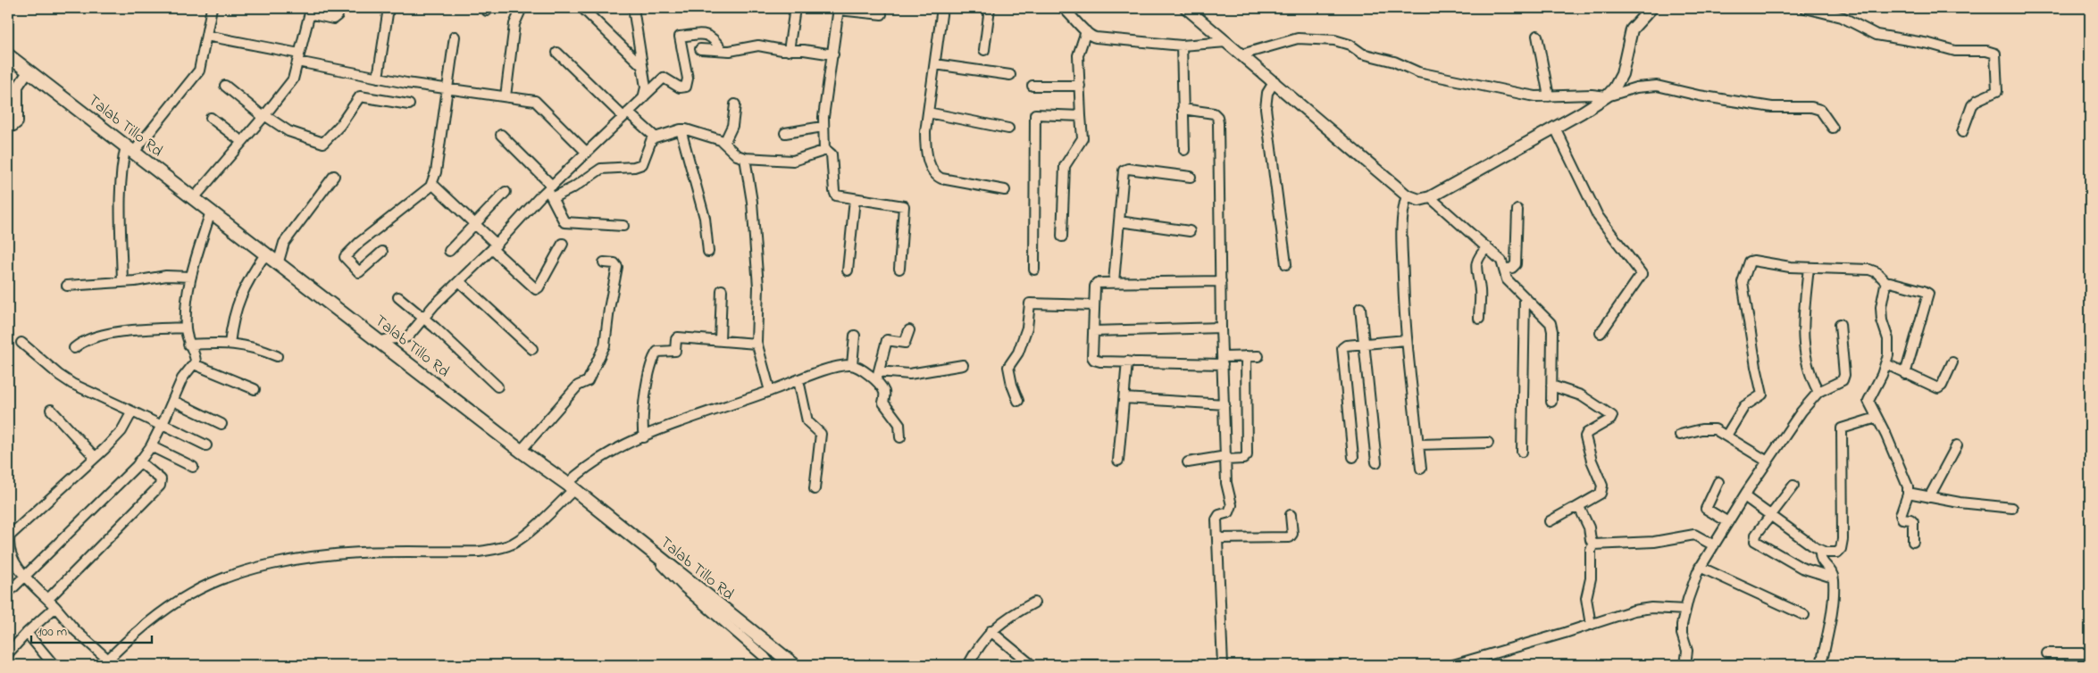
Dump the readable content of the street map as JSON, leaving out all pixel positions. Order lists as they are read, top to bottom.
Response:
{
  "streets": {
    "main road": ["Talab Tillo Rd"]
  },
  "scale_bar": "100 m"
}
